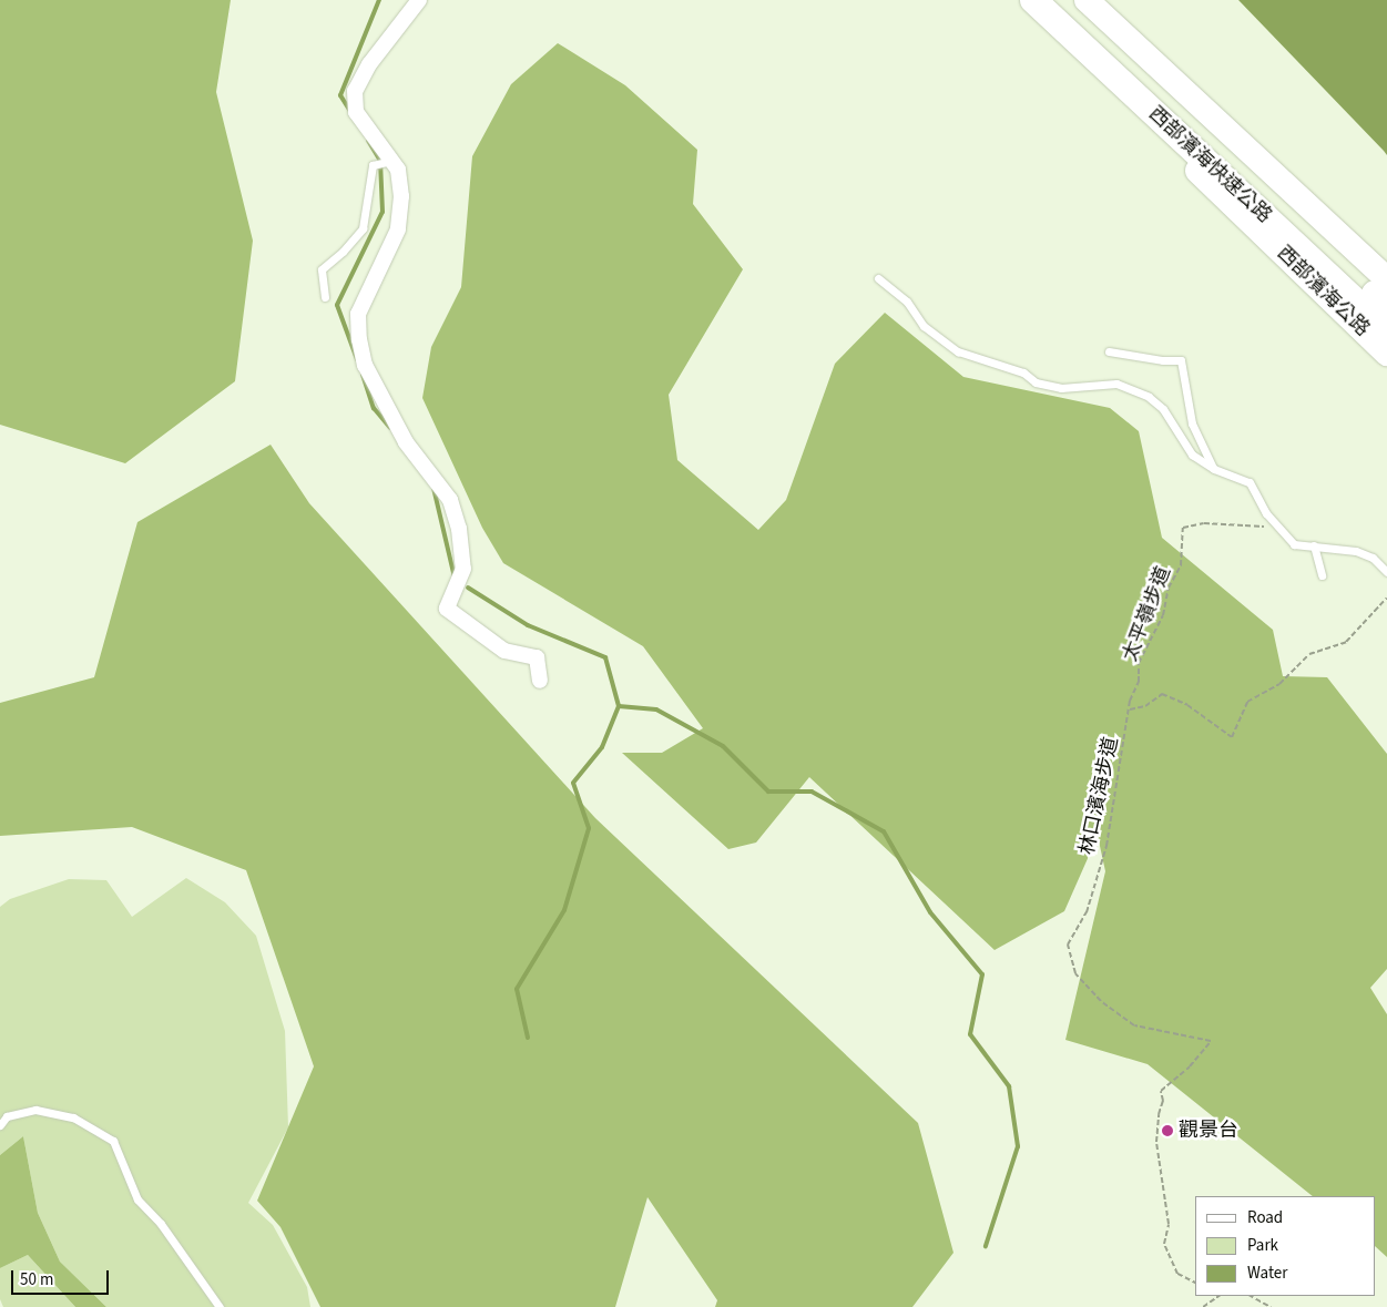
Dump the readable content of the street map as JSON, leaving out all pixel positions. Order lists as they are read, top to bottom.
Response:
{
  "streets": {
    "highway": ["西部濱海快速公路"],
    "main road": ["西部濱海公路"],
    "path": ["太平嶺步道", "林口濱海步道"]
  },
  "crossings": [
    ["太平嶺步道", "林口濱海步道"]
  ],
  "places": ["觀景台"],
  "legend": ["Road", "Park", "Water"],
  "scale_bar": "50 m"
}
